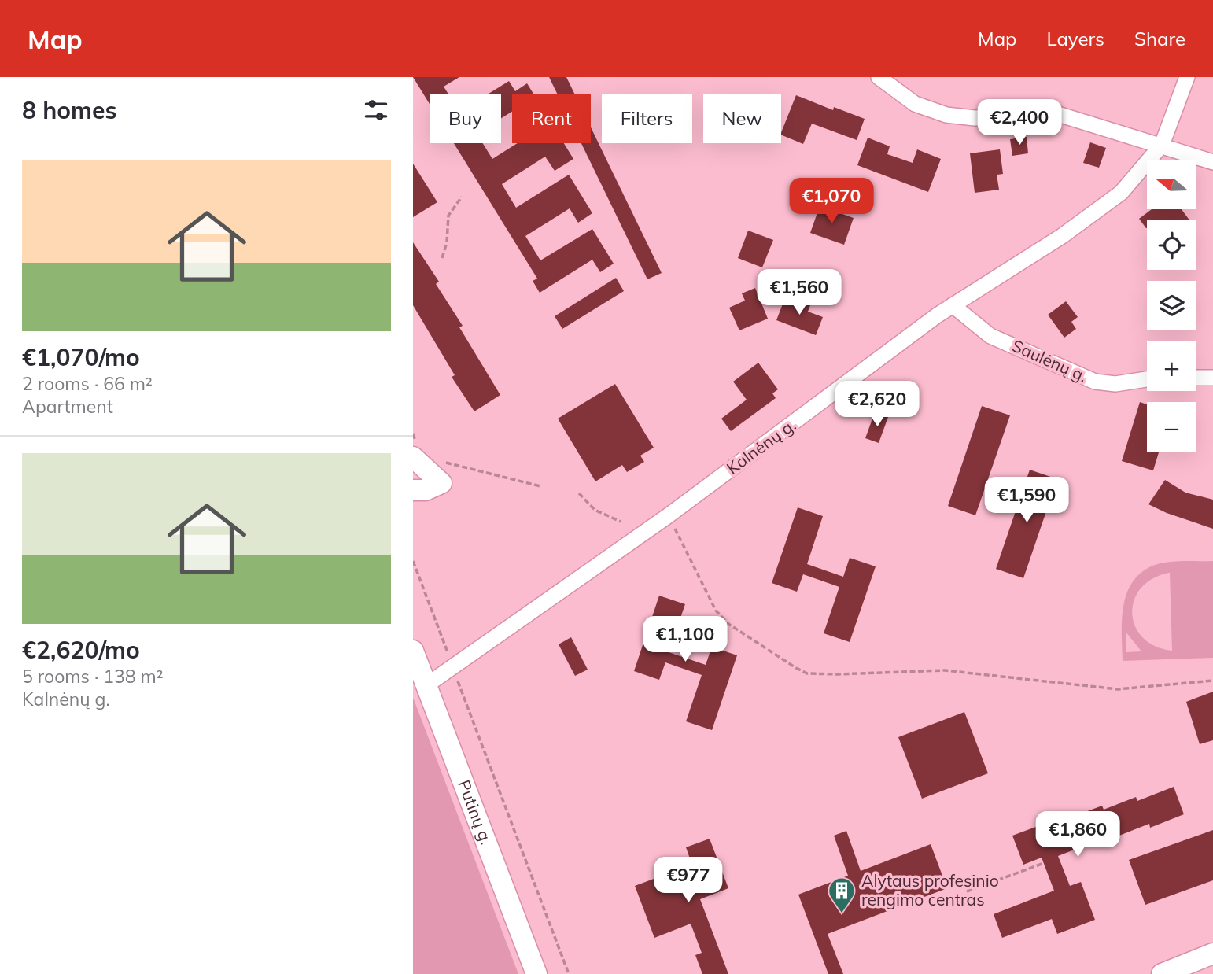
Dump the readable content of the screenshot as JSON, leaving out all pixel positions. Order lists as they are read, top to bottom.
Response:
{
  "streets": {
    "main road": ["Putinų g."],
    "street": ["Saulėnų g.", "Kalnėnų g."]
  },
  "crossings": [
    ["Saulėnų g.", "Kalnėnų g."],
    ["Kalnėnų g.", "Putinų g."]
  ],
  "places": {
    "building": ["Alytaus profesinio rengimo centras"]
  },
  "north": "left",
  "page": {
    "header": "Map",
    "nav": ["Map", "Layers", "Share"],
    "heading": "8 homes",
    "chip": [
      "Buy",
      "Rent",
      "Filters",
      "New"
    ],
    "price": [
      "€2,400",
      "€1,070",
      "€1,560",
      "€2,620",
      "€1,590",
      "€1,100",
      "€1,860",
      "€977"
    ],
    "list": [
      {
        "name": "€1,070/mo",
        "note": "2 rooms · 66 m² · Apartment"
      },
      {
        "name": "€2,620/mo",
        "note": "5 rooms · 138 m² · Kalnėnų g."
      }
    ],
    "map_buttons": ["+", "−"]
  }
}
